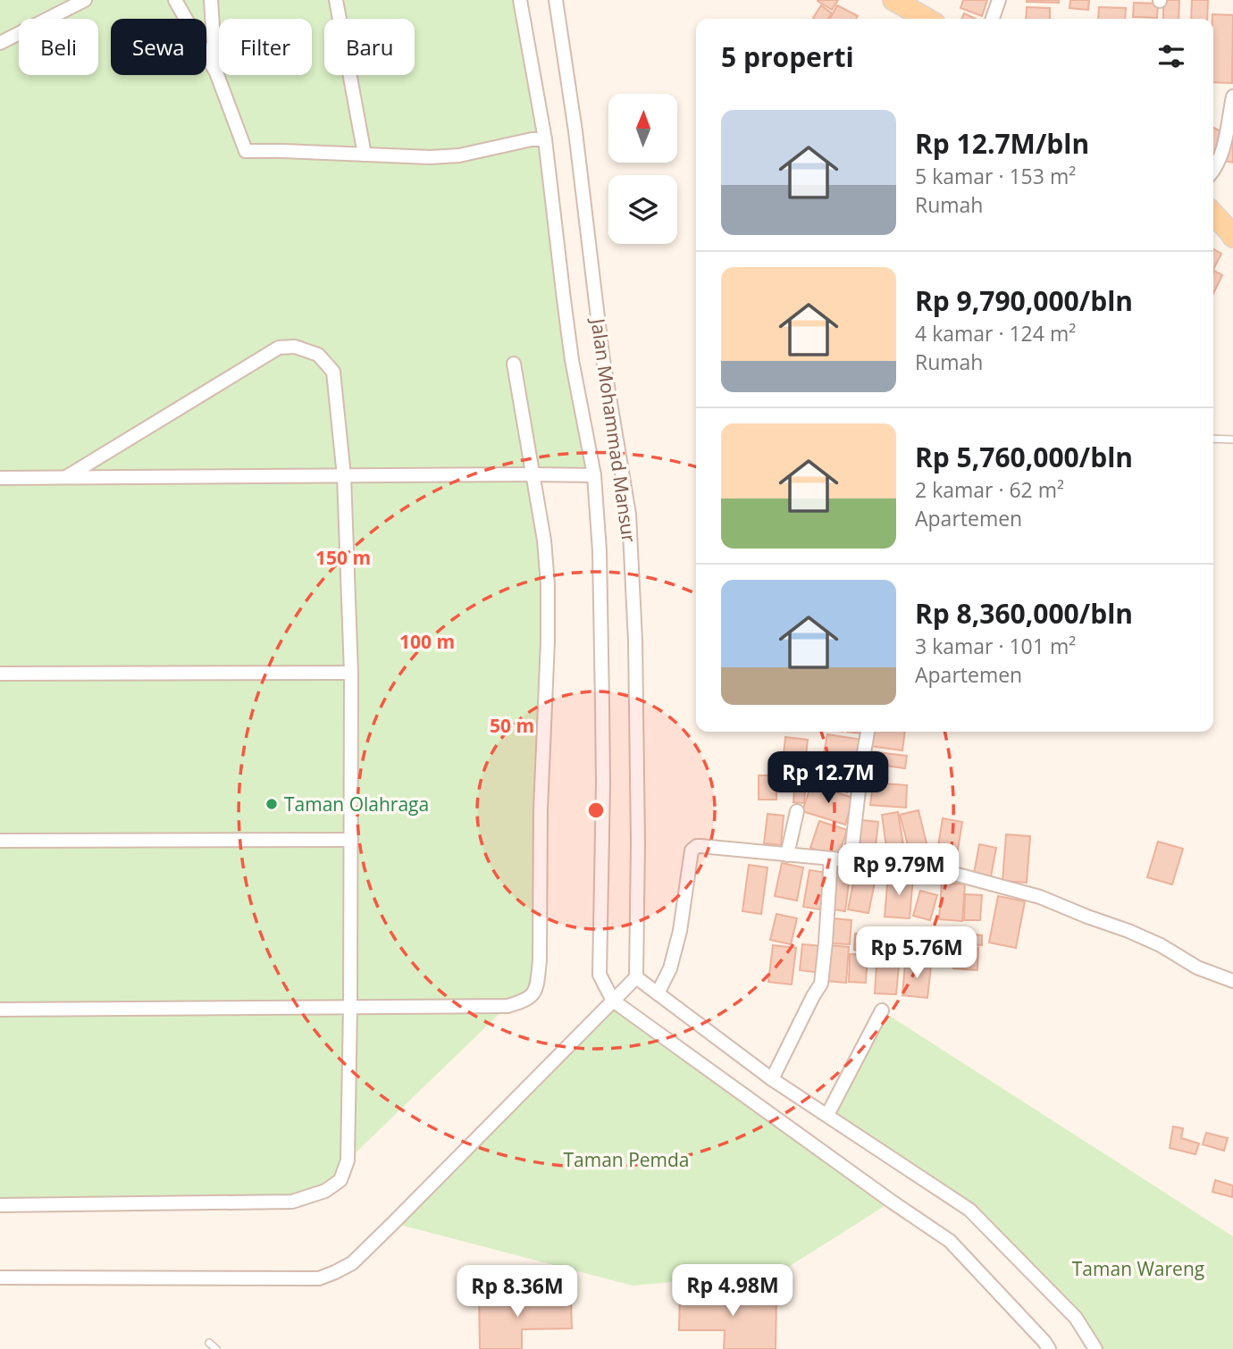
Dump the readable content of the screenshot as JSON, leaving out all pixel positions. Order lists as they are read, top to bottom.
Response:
{
  "streets": {
    "street": ["Jalan Mohammad Mansur"]
  },
  "parks": ["Taman Pemda", "Taman Wareng"],
  "places": ["Taman Olahraga"],
  "north": "top",
  "page": {
    "chip": [
      "Beli",
      "Sewa",
      "Filter",
      "Baru"
    ],
    "heading": "5 properti",
    "list": [
      {
        "name": "Rp 12.7M/bln",
        "note": "5 kamar · 153 m² · Rumah"
      },
      {
        "name": "Rp 9,790,000/bln",
        "note": "4 kamar · 124 m² · Rumah"
      },
      {
        "name": "Rp 5,760,000/bln",
        "note": "2 kamar · 62 m² · Apartemen"
      },
      {
        "name": "Rp 8,360,000/bln",
        "note": "3 kamar · 101 m² · Apartemen"
      }
    ],
    "price": [
      "Rp 12.7M",
      "Rp 9.79M",
      "Rp 5.76M",
      "Rp 4.98M",
      "Rp 8.36M"
    ]
  },
  "rings": ["150 m", "100 m", "50 m"]
}
